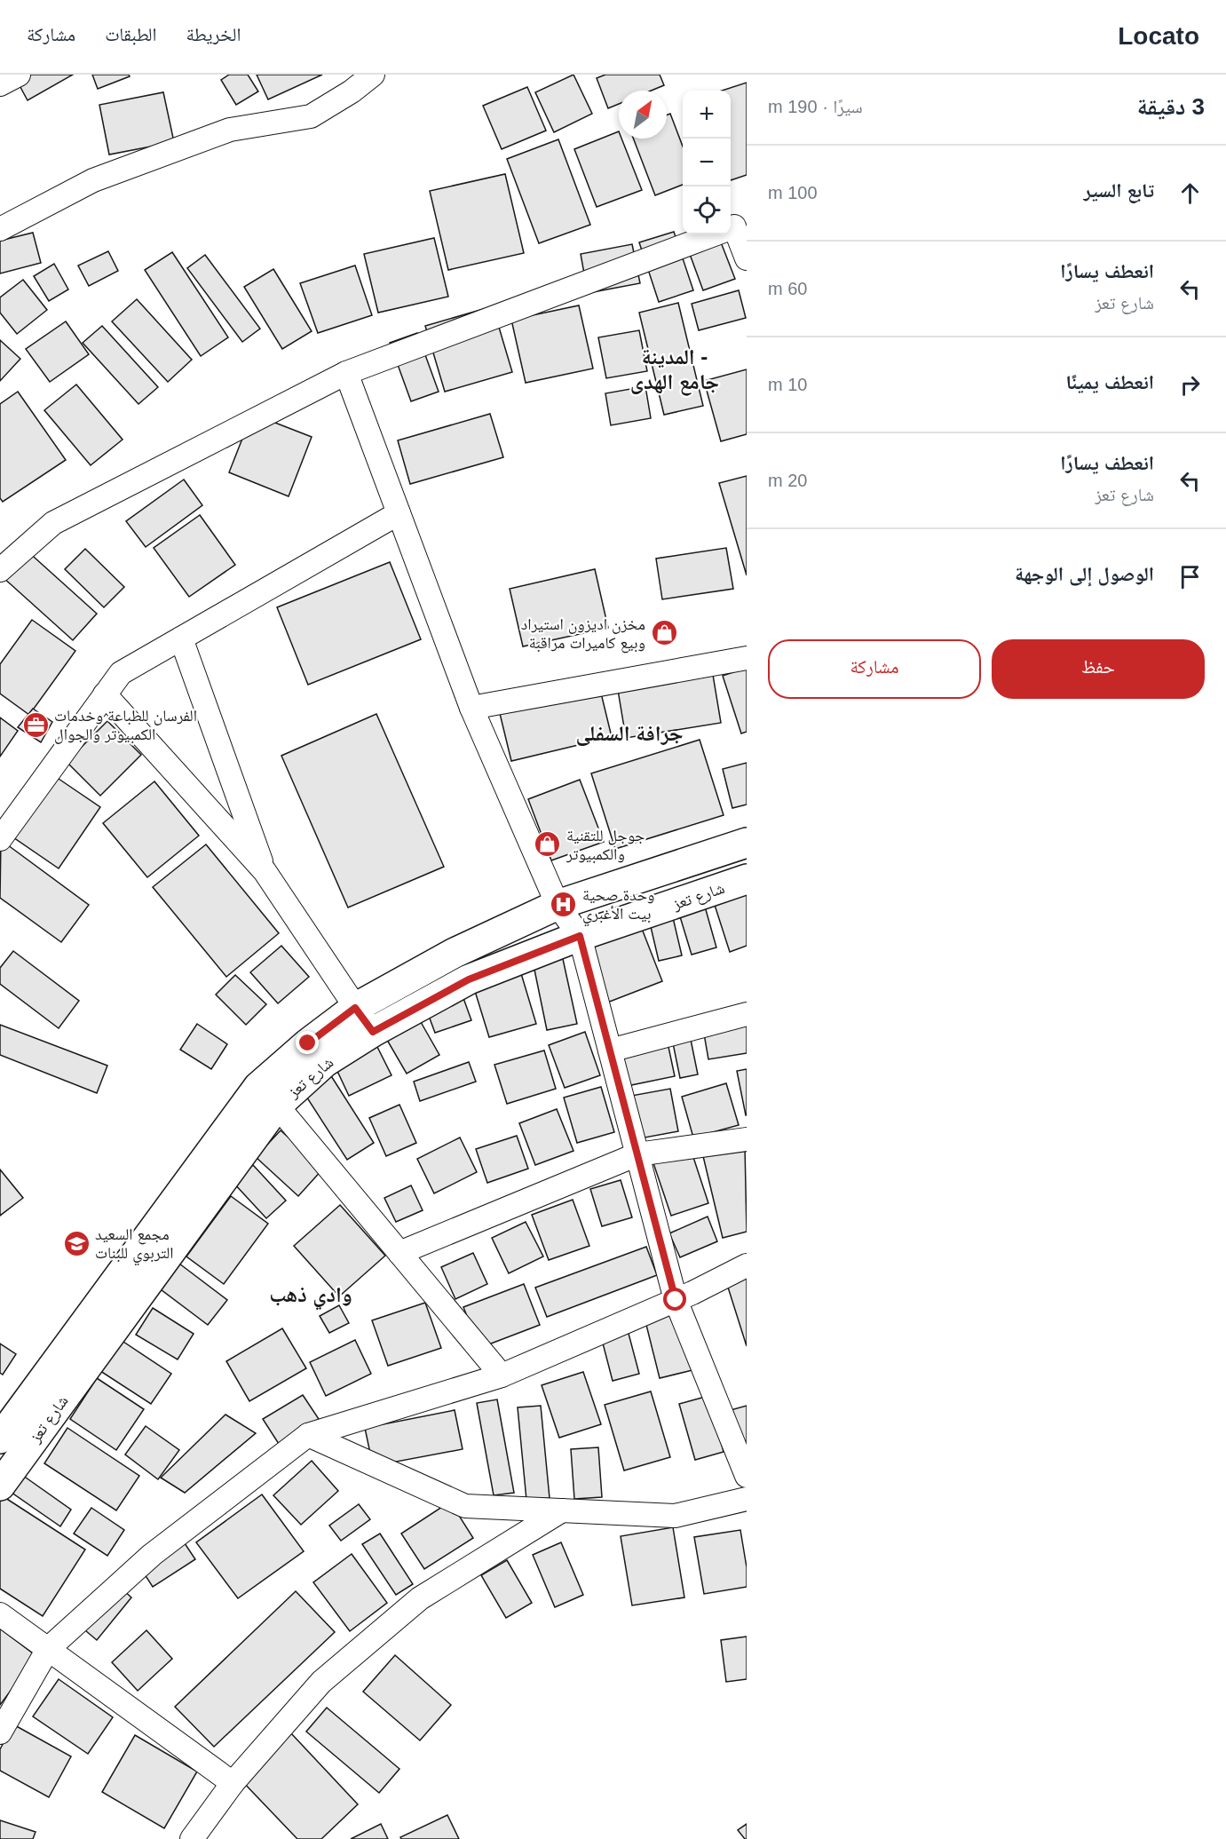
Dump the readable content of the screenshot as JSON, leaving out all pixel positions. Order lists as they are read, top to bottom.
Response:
{
  "streets": {
    "main road": ["شارع تعز"]
  },
  "districts": ["المدينة - جامع الهدى", "جرافة السفلى", "وادي ذهب"],
  "places": {
    "shop": ["مخزن اديزون استيراد وبيع كاميرات مراقبة", "جوجل للتقنية والكمبيوتر"],
    "office": ["الفرسان للطباعة وخدمات الكمبيوتر والجوال"],
    "hospital": ["وحدة صحية بيت الأغبري"],
    "school or university": ["مجمع السعيد التربوي للبنات"]
  },
  "north": "top right",
  "page": {
    "header": "Locato",
    "nav": ["الخريطة", "الطبقات", "مشاركة"],
    "heading": ["3 دقيقة", "سيرًا · 190 m"],
    "map_buttons": ["+", "−"],
    "list": [
      ["تابع السير", "100 m"],
      ["انعطف يسارًا", "شارع تعز", "60 m"],
      ["انعطف يمينًا", "10 m"],
      ["انعطف يسارًا", "شارع تعز", "20 m"],
      "الوصول إلى الوجهة"
    ],
    "buttons": ["حفظ", "مشاركة"]
  }
}
